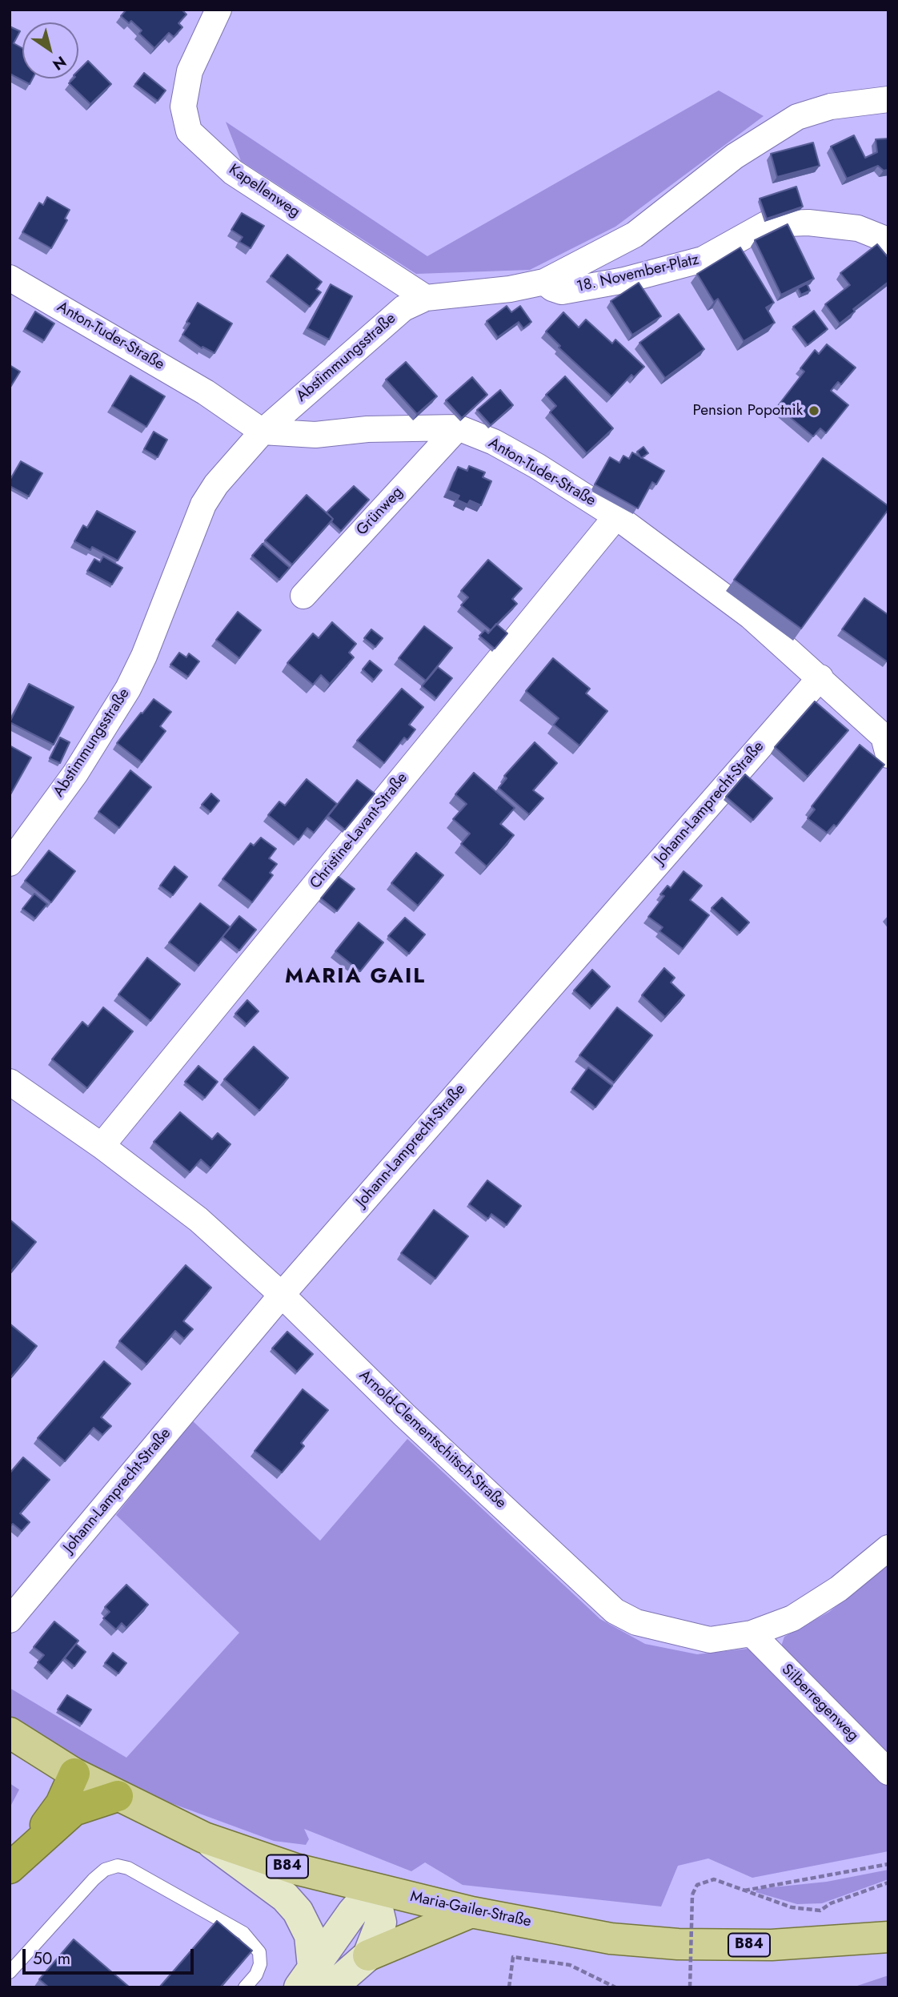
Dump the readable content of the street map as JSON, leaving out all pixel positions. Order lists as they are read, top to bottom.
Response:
{
  "streets": {
    "main road": ["B84", "Maria-Gailer-Straße"],
    "street": [
      "Kapellenweg",
      "18. November-Platz",
      "Anton-Tuder-Straße",
      "Abstimmungsstraße",
      "Grünweg",
      "Johann-Lamprecht-Straße",
      "Christine-Lavant-Straße",
      "Arnold-Clementschitsch-Straße",
      "Silberregenweg"
    ]
  },
  "crossings": [
    ["Kapellenweg", "Abstimmungsstraße"],
    ["18. November-Platz", "Abstimmungsstraße"],
    ["Anton-Tuder-Straße", "Abstimmungsstraße"],
    ["Anton-Tuder-Straße", "Grünweg"],
    ["Anton-Tuder-Straße", "Johann-Lamprecht-Straße"],
    ["Anton-Tuder-Straße", "Christine-Lavant-Straße"],
    ["Johann-Lamprecht-Straße", "Arnold-Clementschitsch-Straße"],
    ["Christine-Lavant-Straße", "Arnold-Clementschitsch-Straße"],
    ["Arnold-Clementschitsch-Straße", "Silberregenweg"],
    ["B84", "Maria-Gailer-Straße"]
  ],
  "districts": ["MARIA GAIL"],
  "places": ["Pension Popotnik"],
  "scale_bar": "50 m",
  "north": "bottom right"
}
